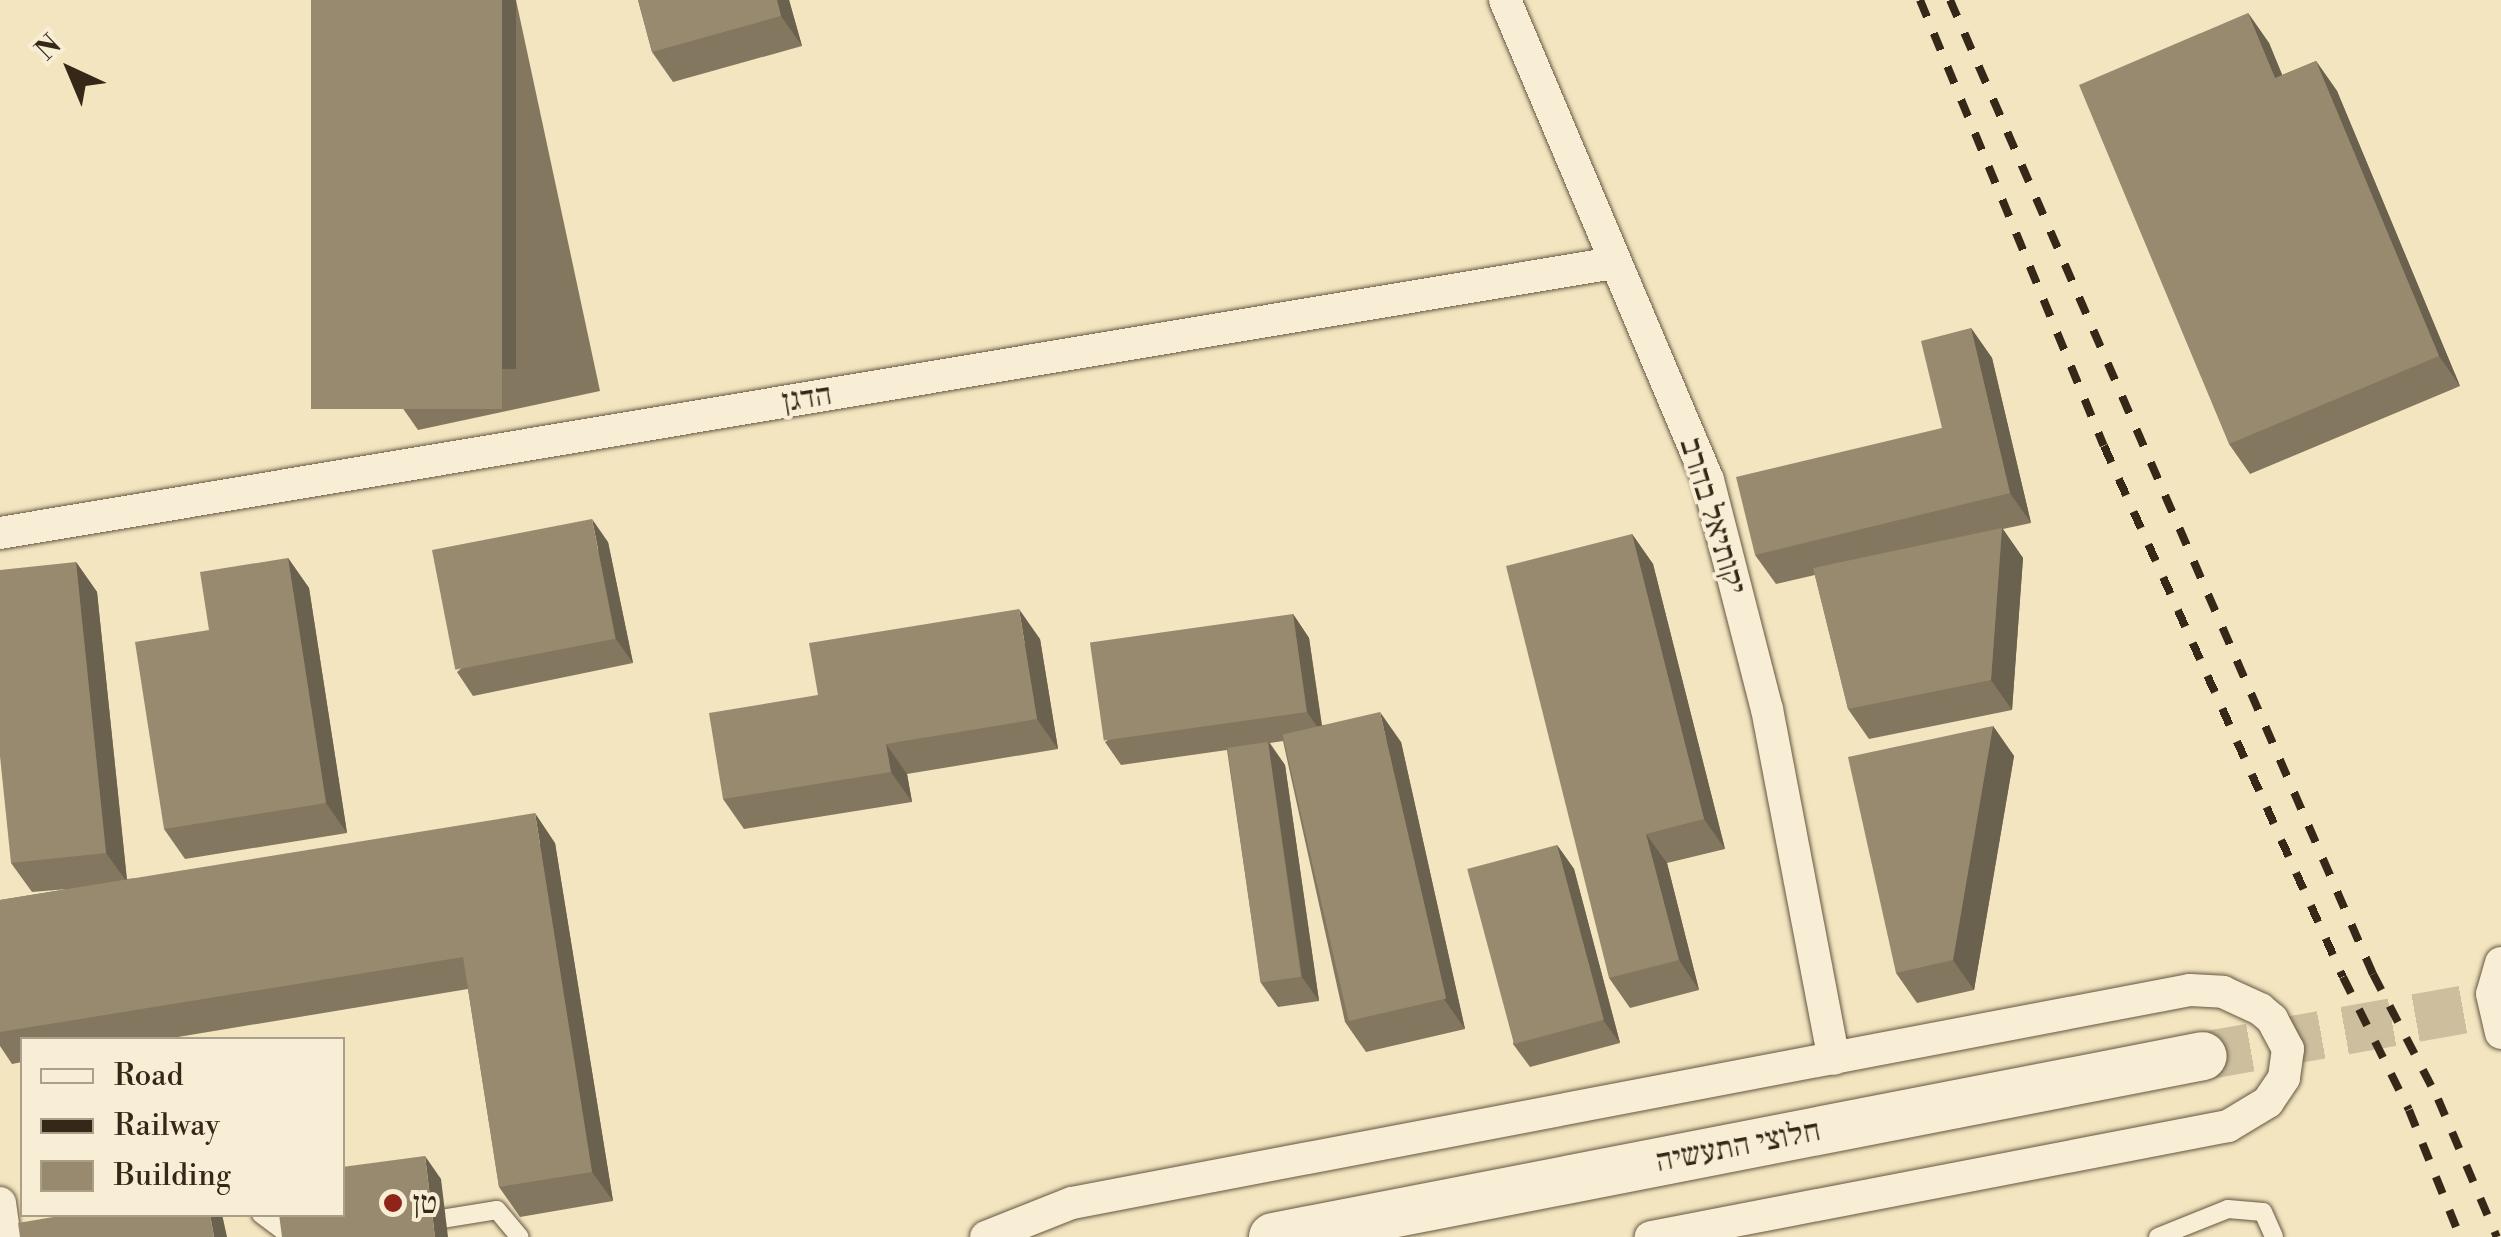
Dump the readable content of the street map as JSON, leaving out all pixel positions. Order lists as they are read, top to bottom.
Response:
{
  "streets": {
    "street": ["הדגן", "יקותיאל בהרב", "חלוצי התעשיה"]
  },
  "crossings": [
    ["הדגן", "יקותיאל בהרב"]
  ],
  "places": ["טן"],
  "legend": ["Road", "Railway", "Building"],
  "north": "top left"
}
